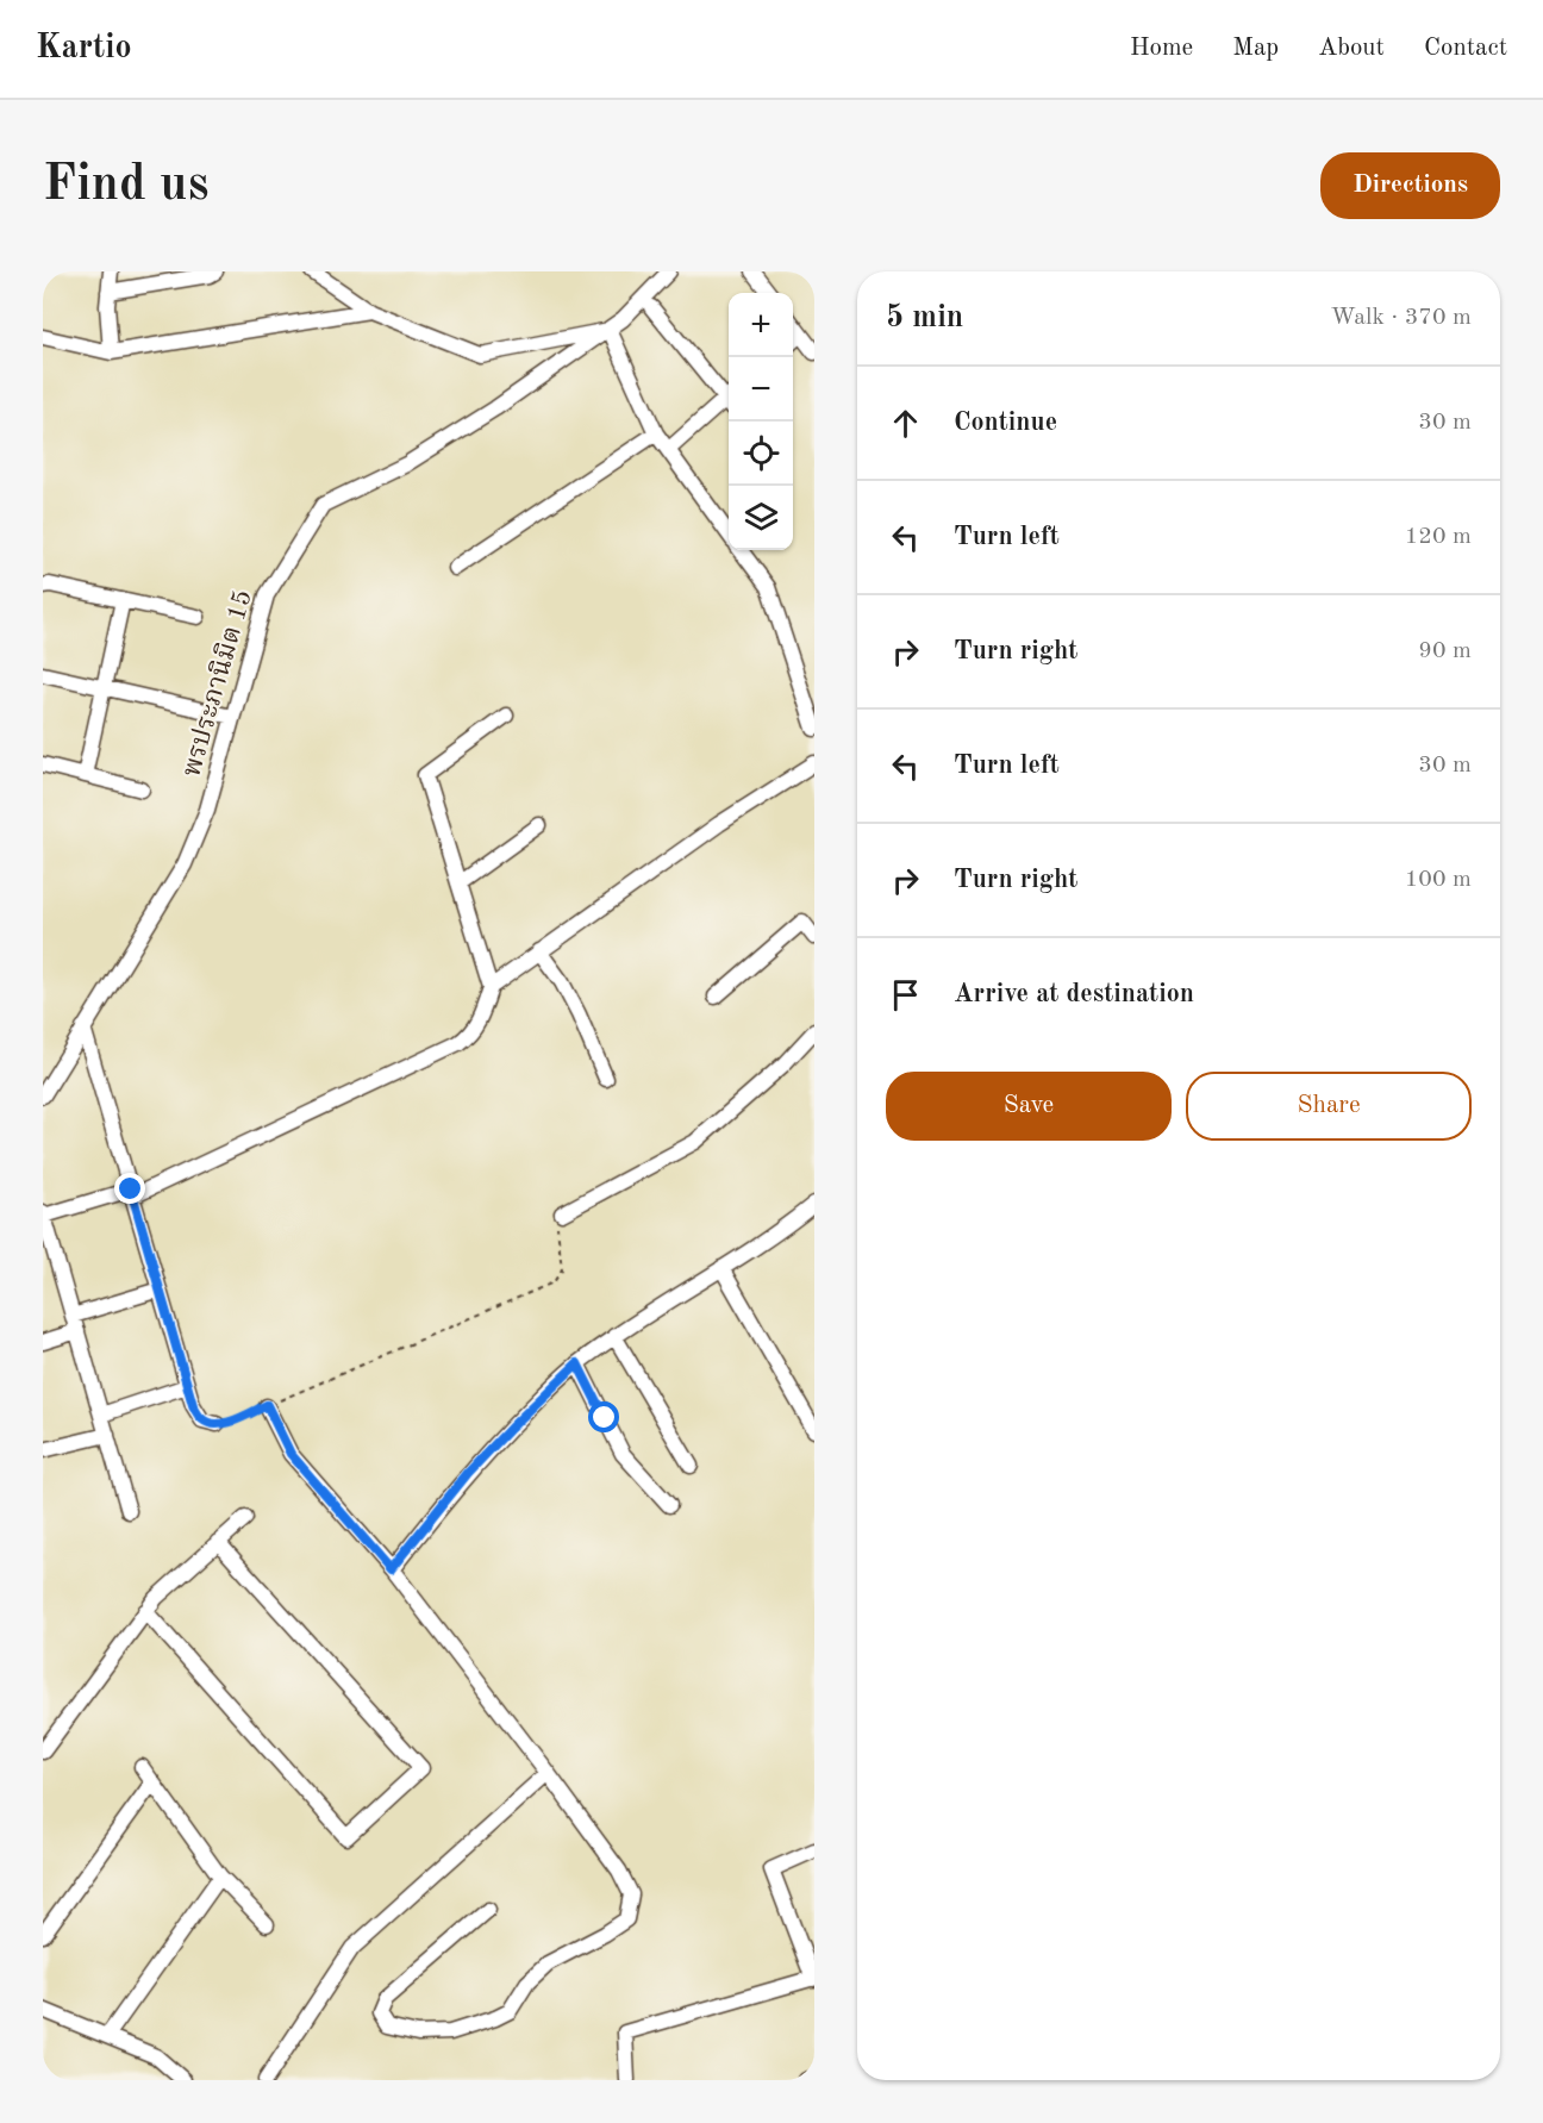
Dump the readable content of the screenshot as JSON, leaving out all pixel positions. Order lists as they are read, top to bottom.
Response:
{
  "streets": {
    "street": ["พรประภานิมิต 15"]
  },
  "page": {
    "header": "Kartio",
    "nav": [
      "Home",
      "Map",
      "About",
      "Contact"
    ],
    "buttons": [
      "Directions",
      ["Save", "Share"]
    ],
    "title": "Find us",
    "heading": ["5 min", "Walk · 370 m"],
    "map_buttons": ["+", "−"],
    "list": [
      ["Continue", "30 m"],
      ["Turn left", "120 m"],
      ["Turn right", "90 m"],
      ["Turn left", "30 m"],
      ["Turn right", "100 m"],
      "Arrive at destination"
    ]
  }
}
